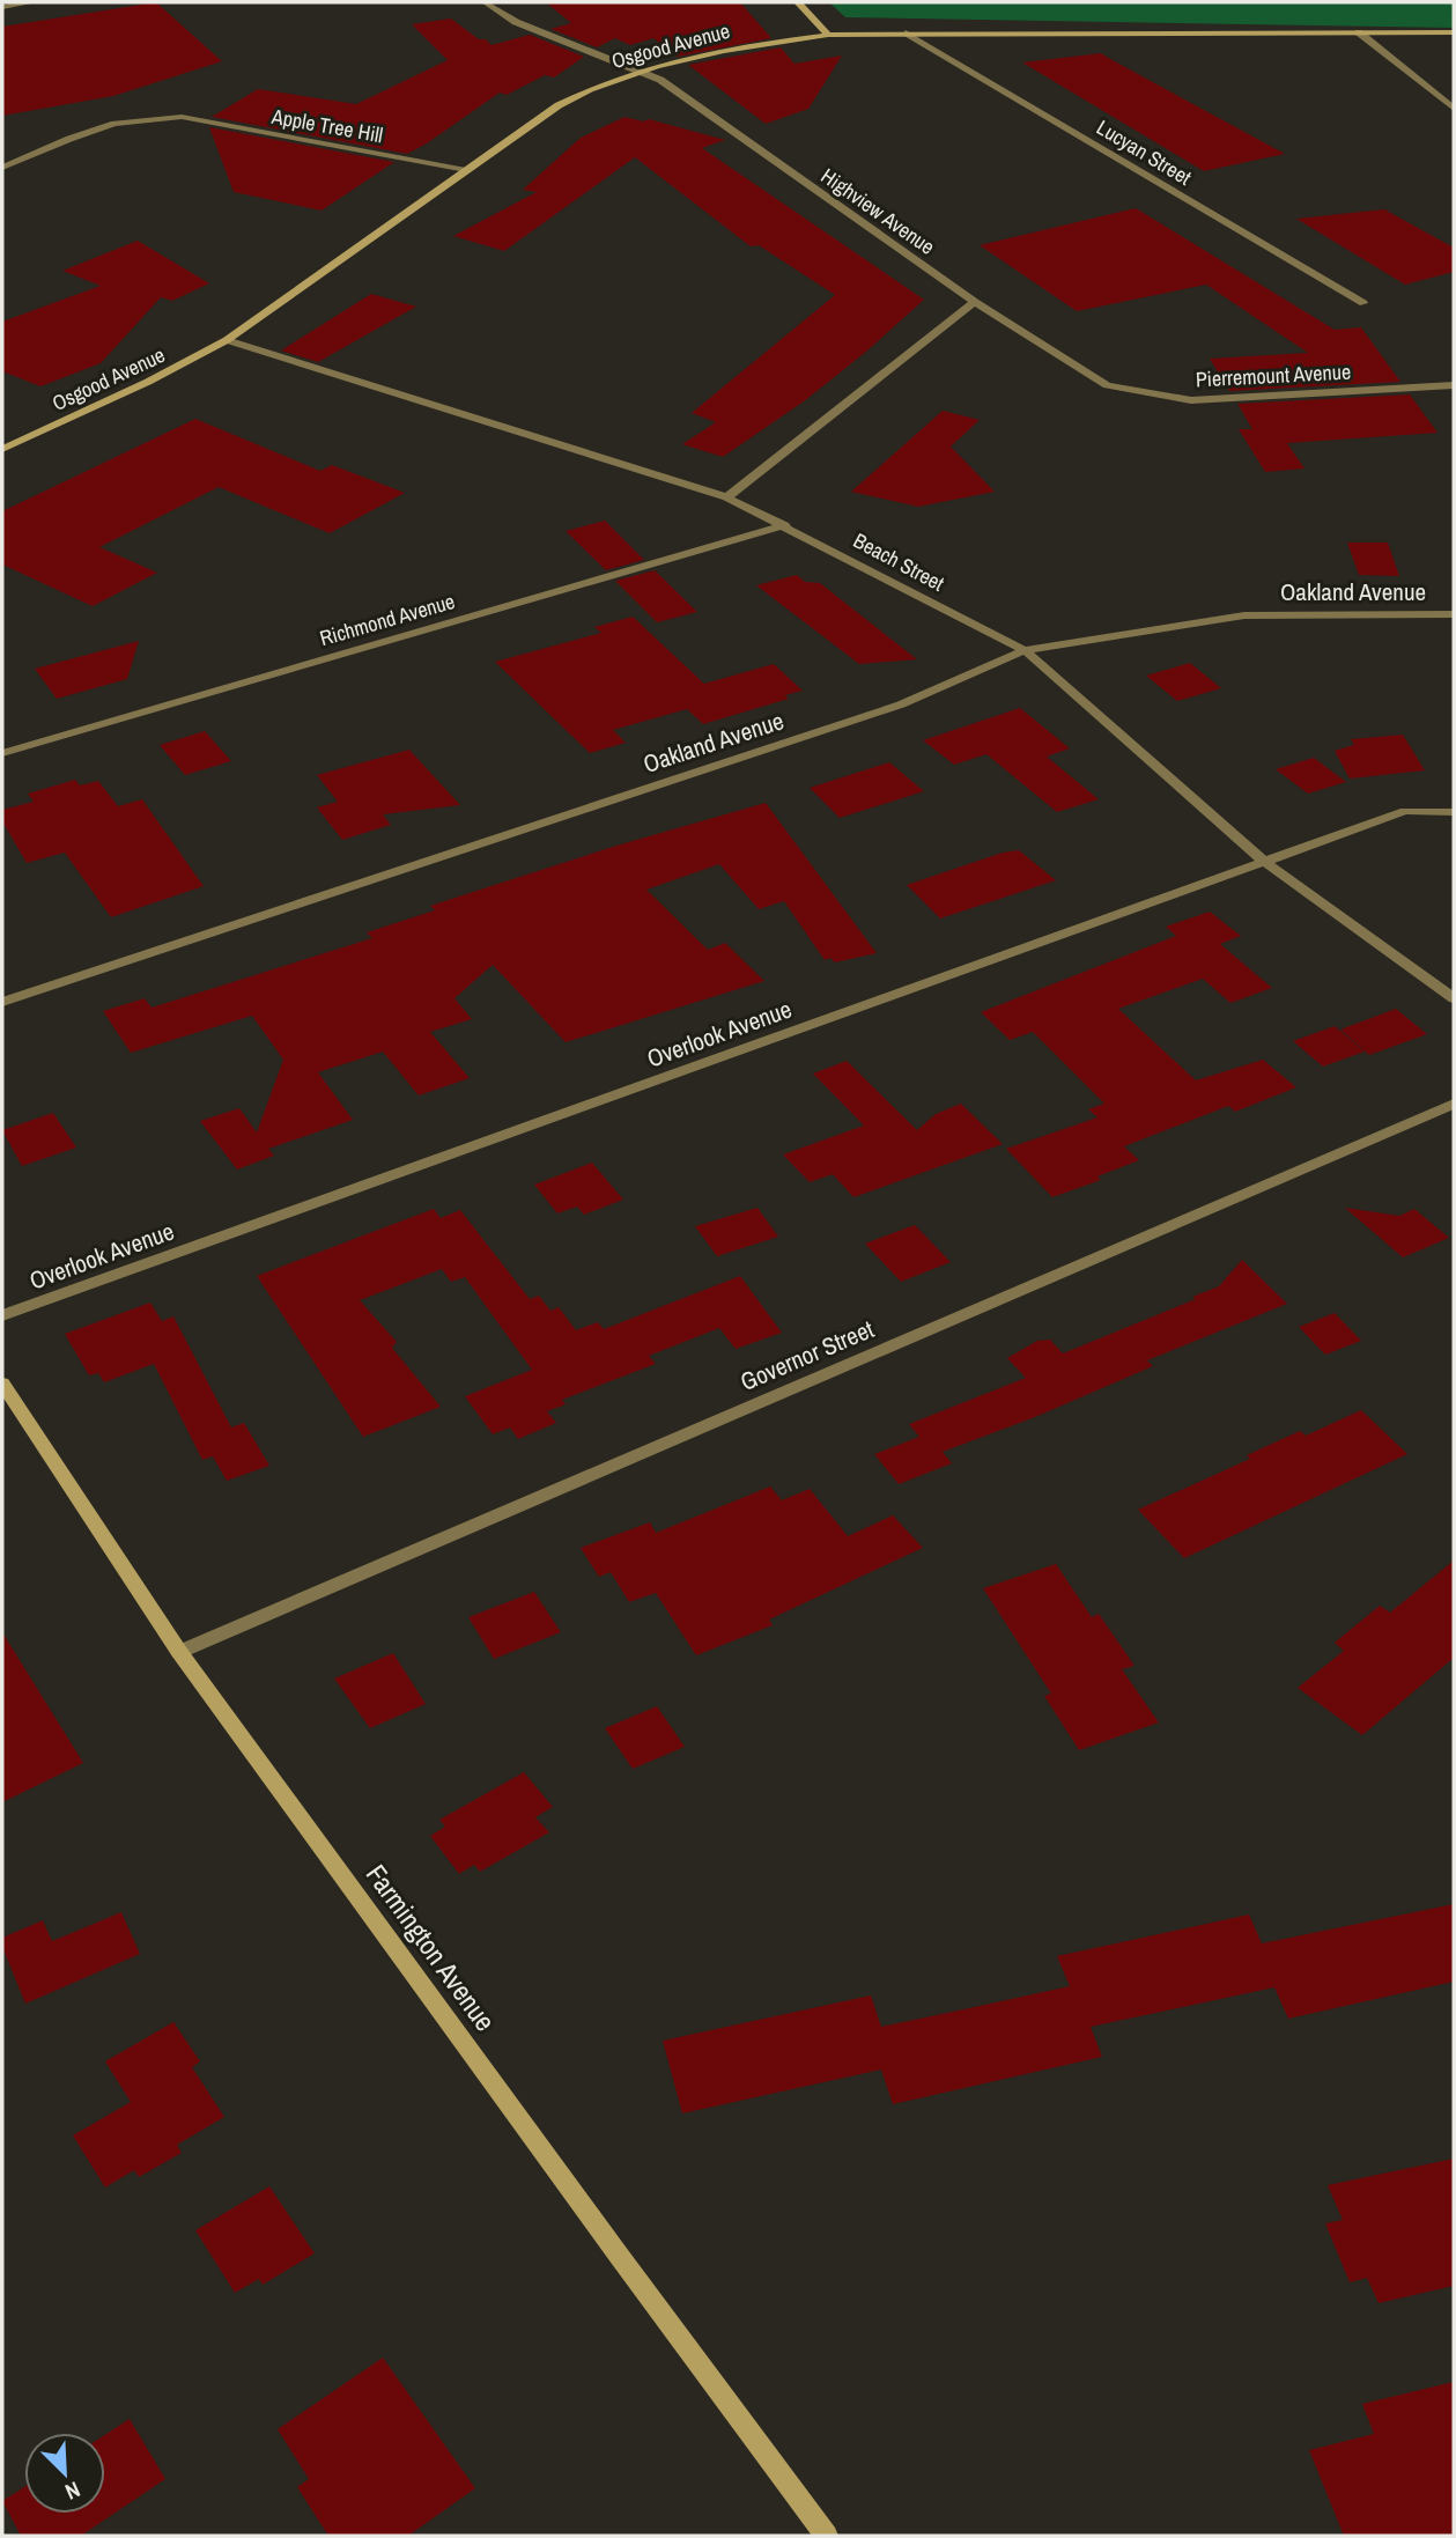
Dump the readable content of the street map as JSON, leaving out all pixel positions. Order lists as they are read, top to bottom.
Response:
{
  "streets": {
    "street": [
      "Osgood Avenue",
      "Apple Tree Hill",
      "Lucyan Street",
      "Highview Avenue",
      "Pierremount Avenue",
      "Beach Street",
      "Oakland Avenue",
      "Richmond Avenue",
      "Overlook Avenue",
      "Governor Street",
      "Farmington Avenue"
    ]
  },
  "crossings": [
    ["Osgood Avenue", "Apple Tree Hill"],
    ["Osgood Avenue", "Lucyan Street"],
    ["Osgood Avenue", "Highview Avenue"],
    ["Osgood Avenue", "Beach Street"],
    ["Highview Avenue", "Pierremount Avenue"],
    ["Beach Street", "Oakland Avenue"],
    ["Beach Street", "Richmond Avenue"],
    ["Beach Street", "Overlook Avenue"],
    ["Governor Street", "Farmington Avenue"]
  ],
  "north": "bottom right"
}
